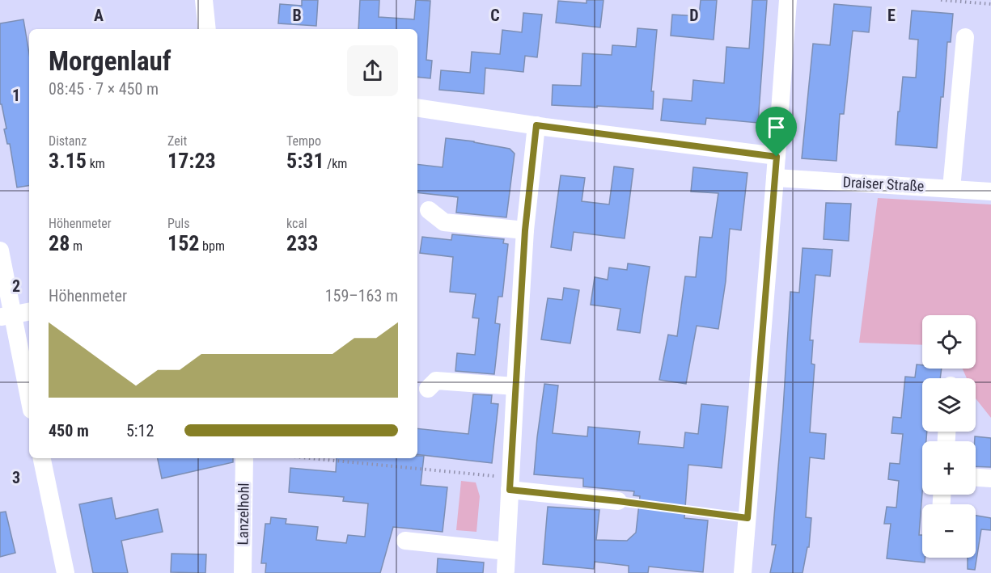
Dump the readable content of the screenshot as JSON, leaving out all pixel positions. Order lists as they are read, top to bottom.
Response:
{
  "streets": {
    "street": ["Draiser Straße", "Lanzelhohl"]
  },
  "page": {
    "heading": ["Morgenlauf", "08:45 · 7 × 450 m"],
    "stats": [
      ["Distanz", "3.15 km"],
      ["Zeit", "17:23"],
      ["Tempo", "5:31 /km"],
      ["Höhenmeter", "28 m"],
      ["Puls", "152 bpm"],
      ["kcal", "233"]
    ],
    "chart": ["Höhenmeter", "159–163 m"],
    "map_buttons": ["+", "−"],
    "list": [
      {
        "name": "450 m",
        "note": "5:12"
      }
    ]
  },
  "grid": {
    "columns": [
      "A",
      "B",
      "C",
      "D",
      "E"
    ],
    "rows": ["1", "2", "3"]
  }
}
